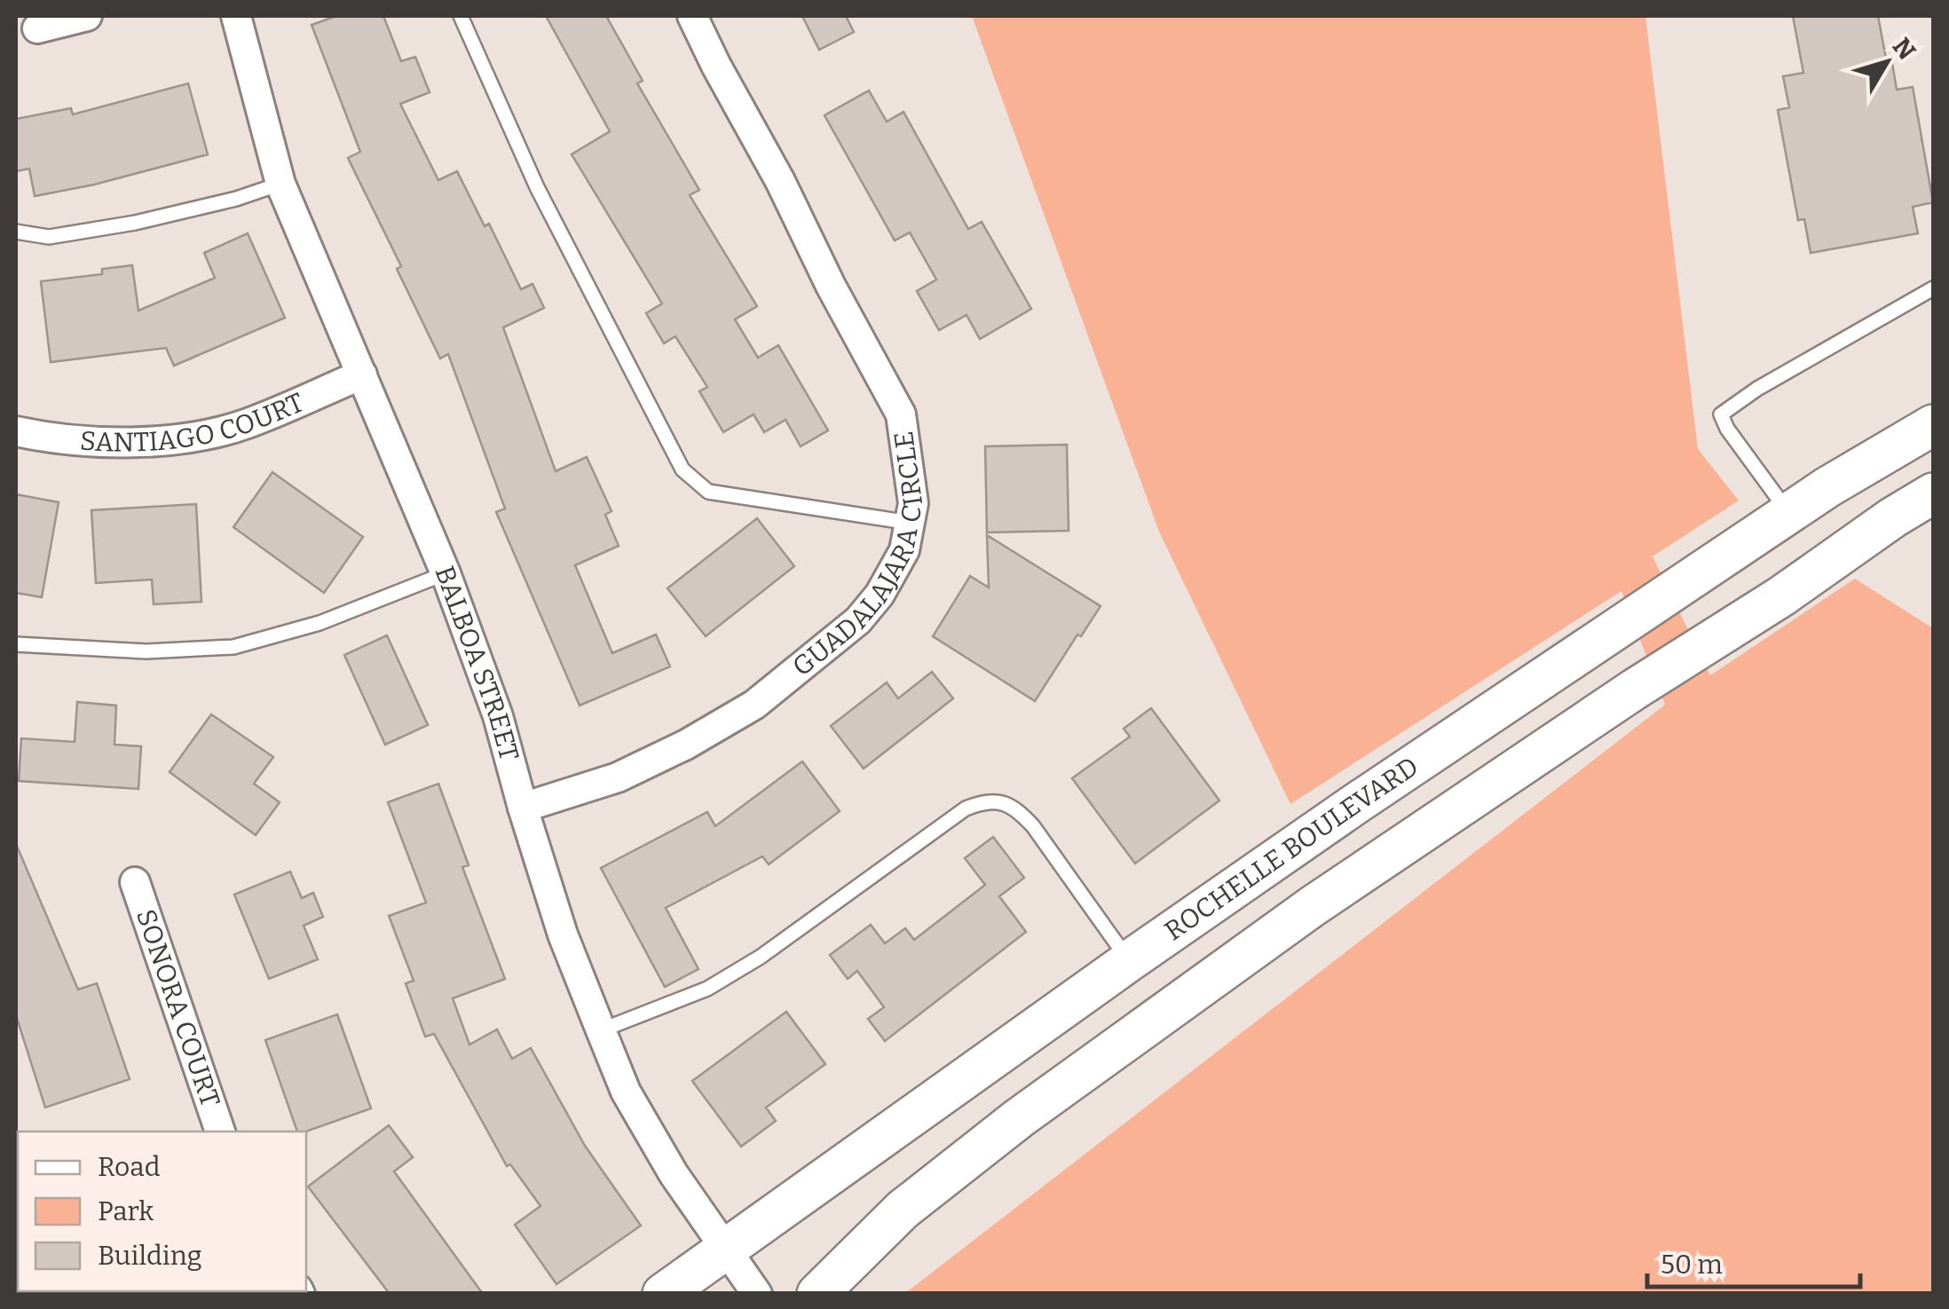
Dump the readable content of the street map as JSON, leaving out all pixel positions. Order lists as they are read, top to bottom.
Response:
{
  "streets": {
    "main road": ["ROCHELLE BOULEVARD"],
    "street": [
      "SANTIAGO COURT",
      "GUADALAJARA CIRCLE",
      "BALBOA STREET",
      "SONORA COURT"
    ]
  },
  "crossings": [
    ["SANTIAGO COURT", "BALBOA STREET"],
    ["GUADALAJARA CIRCLE", "BALBOA STREET"],
    ["BALBOA STREET", "ROCHELLE BOULEVARD"]
  ],
  "legend": ["Road", "Park", "Building"],
  "scale_bar": "50 m",
  "north": "top right"
}
